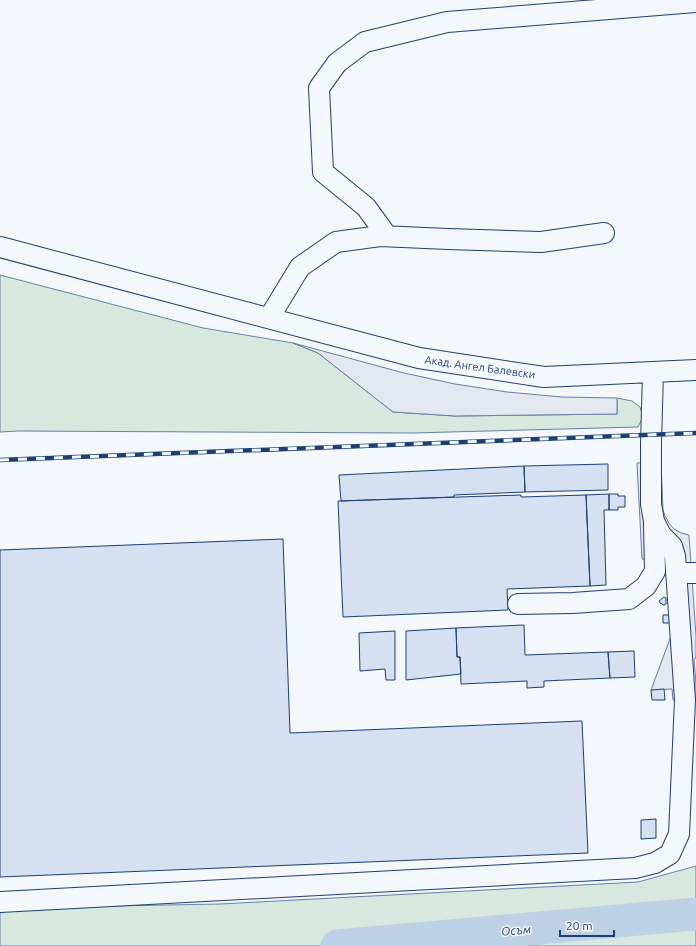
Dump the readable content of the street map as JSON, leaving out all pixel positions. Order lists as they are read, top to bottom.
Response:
{
  "streets": {
    "street": ["Акад. Ангел Балевски"]
  },
  "water": ["Осъм"],
  "scale_bar": "20 m"
}
